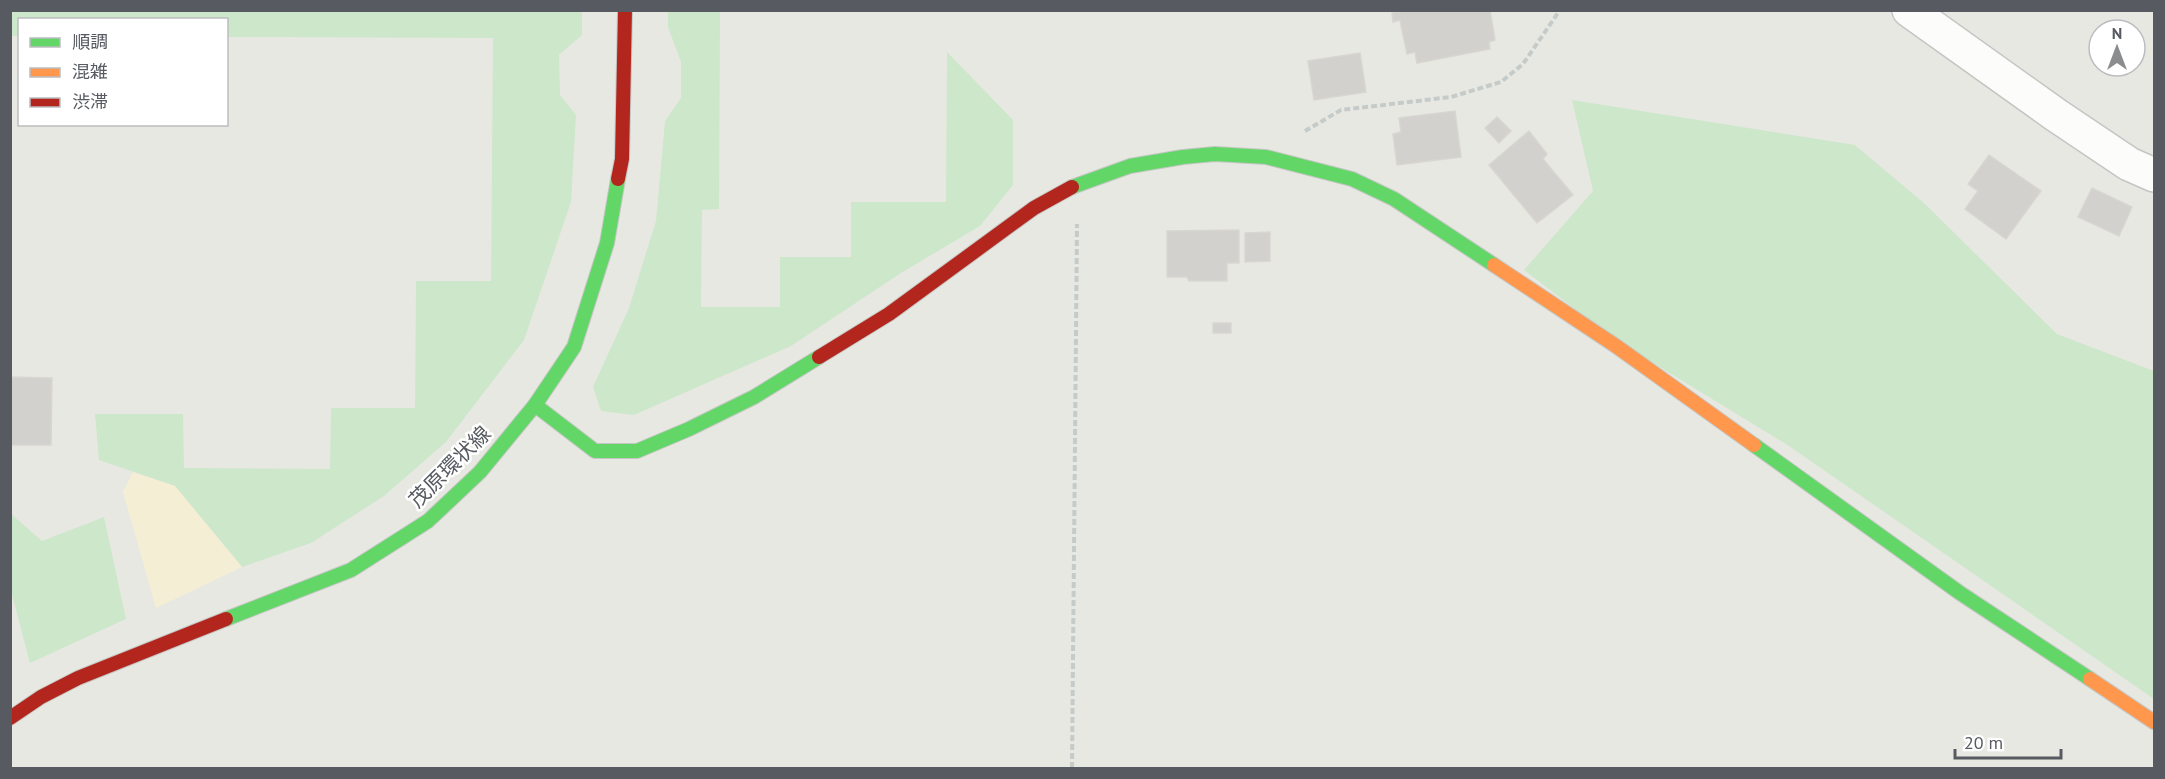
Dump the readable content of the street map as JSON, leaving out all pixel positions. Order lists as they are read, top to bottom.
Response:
{
  "streets": {
    "street": ["茂原環状線"]
  },
  "legend": ["順調", "混雑", "渋滞"],
  "scale_bar": "20 m",
  "north": "top"
}
